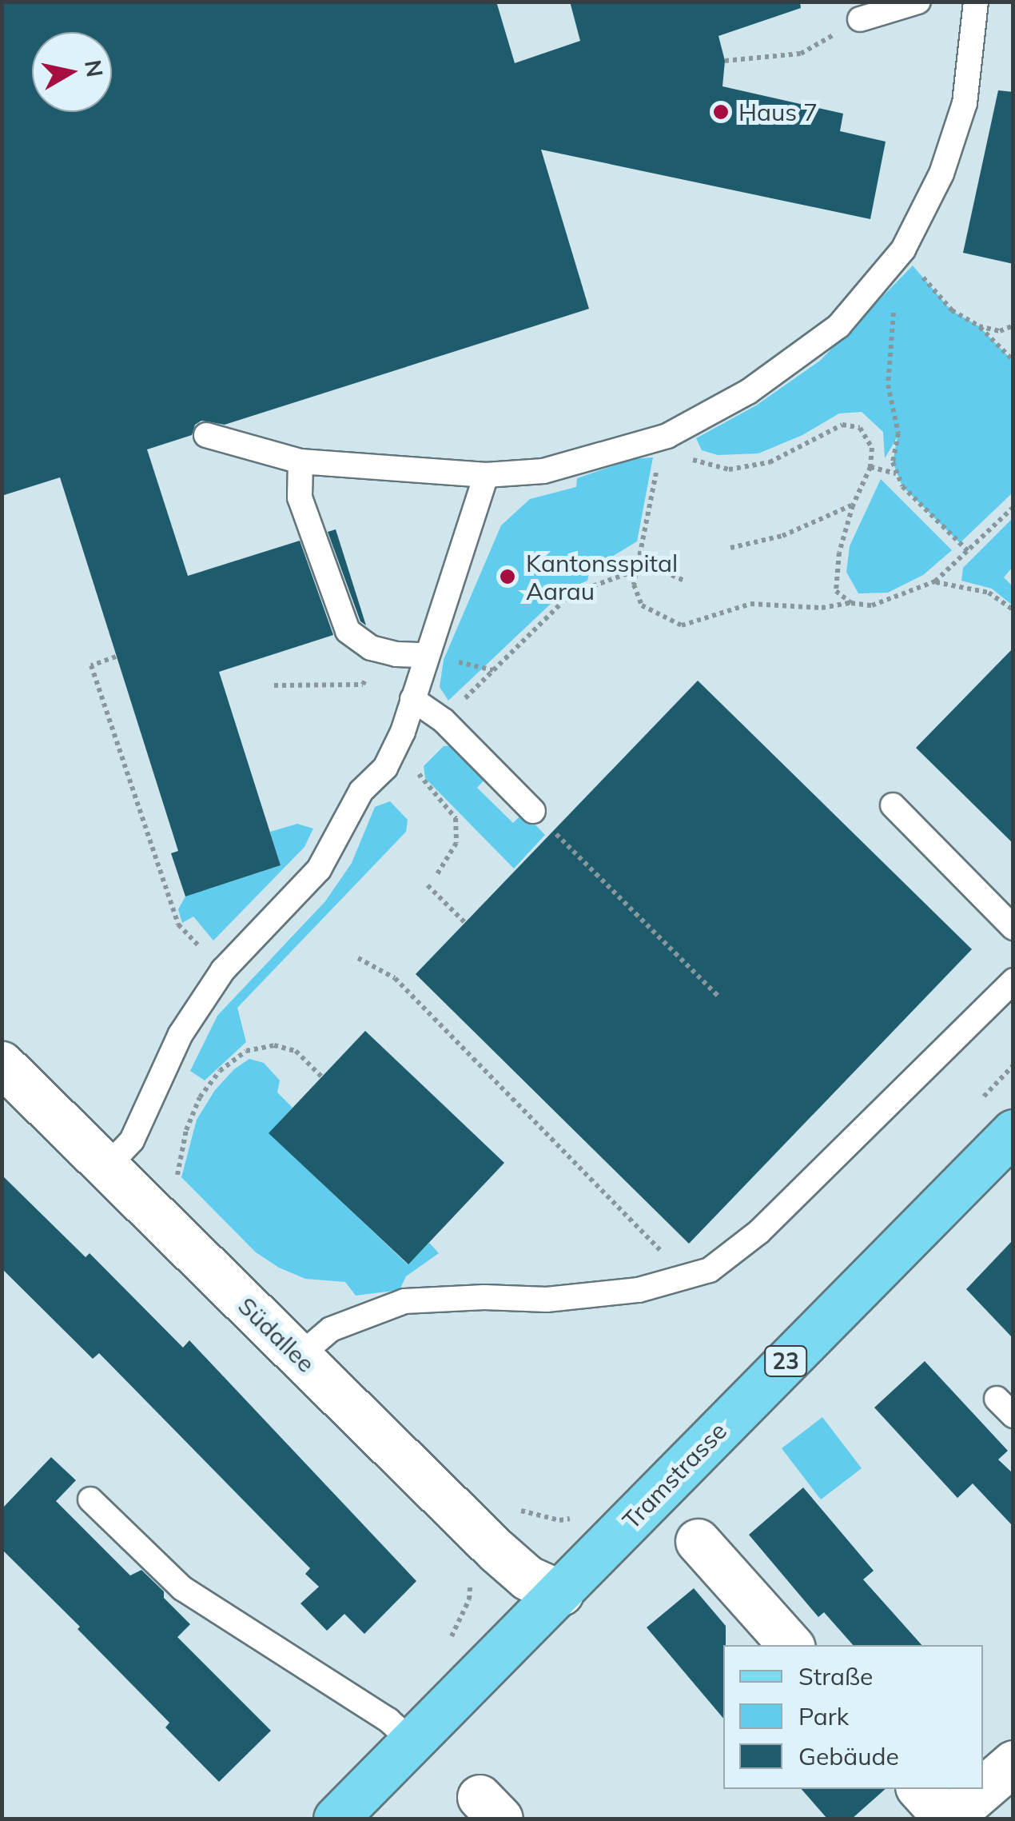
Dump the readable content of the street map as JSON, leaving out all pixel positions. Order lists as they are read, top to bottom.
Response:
{
  "streets": {
    "main road": ["23", "Tramstrasse"],
    "street": ["Südallee"]
  },
  "crossings": [
    ["Südallee", "Tramstrasse"]
  ],
  "places": ["Haus 7", "Kantonsspital Aarau"],
  "legend": ["Straße", "Park", "Gebäude"],
  "north": "right"
}
